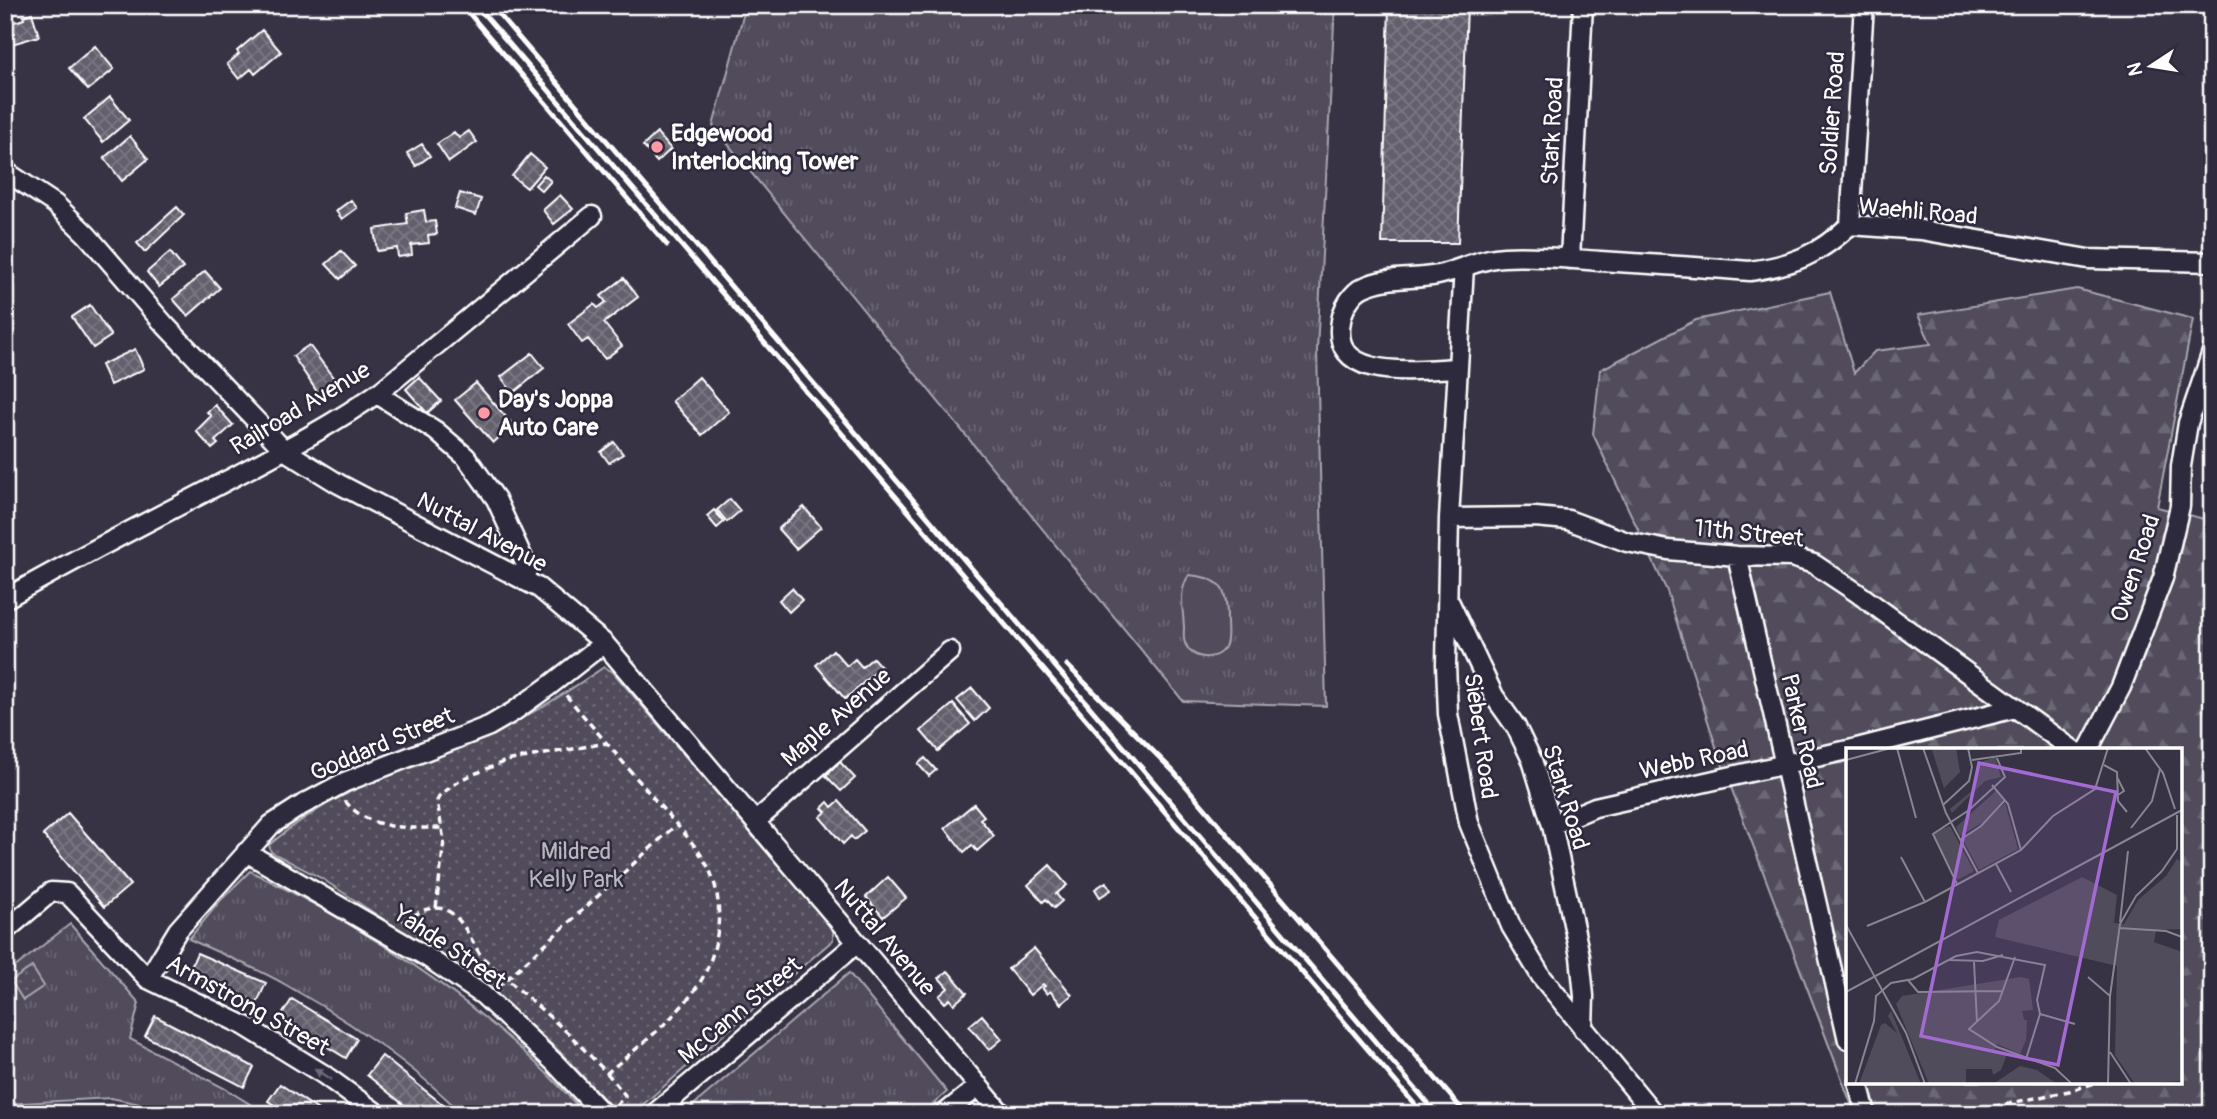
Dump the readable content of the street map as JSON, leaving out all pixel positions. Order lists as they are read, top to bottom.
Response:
{
  "streets": {
    "street": [
      "Soldier Road",
      "Stark Road",
      "Waehli Road",
      "Railroad Avenue",
      "Nuttal Avenue",
      "11th Street",
      "Owen Road",
      "Maple Avenue",
      "Parker Road",
      "Siebert Road",
      "Goddard Street",
      "Webb Road",
      "Yahde Street",
      "Armstrong Street",
      "McCann Street"
    ]
  },
  "crossings": [
    ["Soldier Road", "Waehli Road"],
    ["Stark Road", "Waehli Road"],
    ["Stark Road", "Siebert Road"],
    ["Stark Road", "Webb Road"],
    ["Waehli Road", "Siebert Road"],
    ["Railroad Avenue", "Nuttal Avenue"],
    ["Nuttal Avenue", "Maple Avenue"],
    ["Nuttal Avenue", "Goddard Street"],
    ["Nuttal Avenue", "McCann Street"],
    ["11th Street", "Parker Road"],
    ["11th Street", "Siebert Road"],
    ["11th Street", "Webb Road"],
    ["Parker Road", "Webb Road"],
    ["Goddard Street", "Yahde Street"],
    ["Goddard Street", "Armstrong Street"]
  ],
  "one_way": ["Armstrong Street"],
  "parks": ["Mildred Kelly Park"],
  "places": ["Edgewood Interlocking Tower", "Day's Joppa Auto Care"],
  "north": "left"
}
